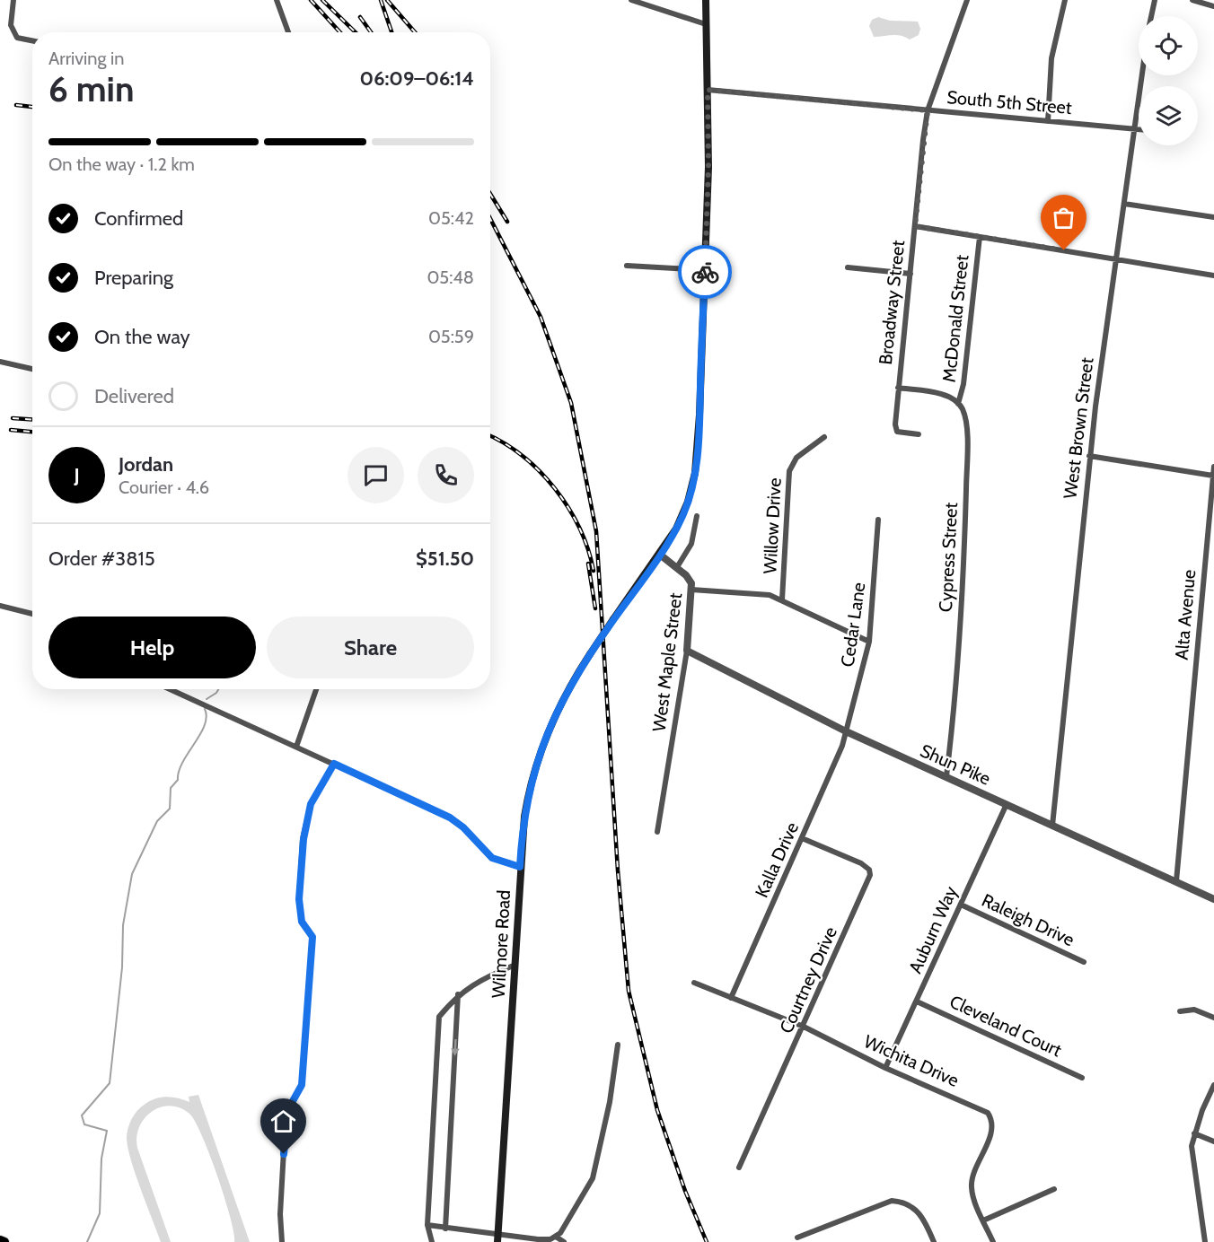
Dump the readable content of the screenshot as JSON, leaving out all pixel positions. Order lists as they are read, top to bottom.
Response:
{
  "streets": {
    "main road": ["Wilmore Road"],
    "street": [
      "South 5th Street",
      "Broadway Street",
      "McDonald Street",
      "West Brown Street",
      "Willow Drive",
      "Cypress Street",
      "Alta Avenue",
      "Cedar Lane",
      "West Maple Street",
      "Shun Pike",
      "Kalla Drive",
      "Raleigh Drive",
      "Auburn Way",
      "Courtney Drive",
      "Cleveland Court",
      "Wichita Drive"
    ]
  },
  "crossings": [
    ["South 5th Street", "Broadway Street"],
    ["South 5th Street", "West Brown Street"],
    ["McDonald Street", "Cypress Street"],
    ["West Brown Street", "Shun Pike"],
    ["Cypress Street", "Shun Pike"],
    ["Alta Avenue", "Shun Pike"],
    ["Cedar Lane", "Shun Pike"],
    ["Cedar Lane", "Kalla Drive"],
    ["West Maple Street", "Shun Pike"],
    ["West Maple Street", "Wilmore Road"],
    ["Shun Pike", "Kalla Drive"],
    ["Shun Pike", "Auburn Way"],
    ["Kalla Drive", "Courtney Drive"],
    ["Kalla Drive", "Wichita Drive"],
    ["Raleigh Drive", "Auburn Way"],
    ["Auburn Way", "Cleveland Court"],
    ["Auburn Way", "Wichita Drive"],
    ["Courtney Drive", "Wichita Drive"]
  ],
  "page": {
    "heading": ["6 min", "Arriving in", "06:09–06:14"],
    "panel": [
      "Jordan",
      "Courier · 4.6",
      "Order #3815",
      "$51.50"
    ],
    "bar": "On the way · 1.2 km",
    "list": [
      ["Confirmed", "05:42"],
      ["Preparing", "05:48"],
      ["On the way", "05:59"],
      "Delivered"
    ],
    "round": "J",
    "buttons": ["Help", "Share"]
  }
}
